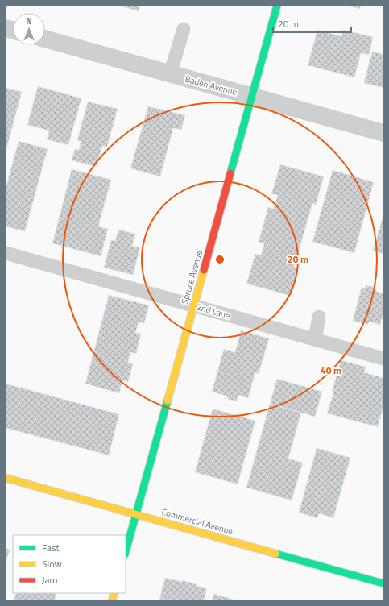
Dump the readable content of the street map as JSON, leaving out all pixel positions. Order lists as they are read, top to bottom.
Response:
{
  "streets": {
    "main road": ["Spruce Avenue", "Commercial Avenue"],
    "street": ["Baden Avenue"],
    "lane": ["2nd Lane"]
  },
  "crossings": [
    ["Baden Avenue", "Spruce Avenue"],
    ["Spruce Avenue", "2nd Lane"],
    ["Spruce Avenue", "Commercial Avenue"]
  ],
  "legend": ["Fast", "Slow", "Jam"],
  "scale_bar": "20 m",
  "north": "top",
  "rings": ["20 m", "40 m"]
}
